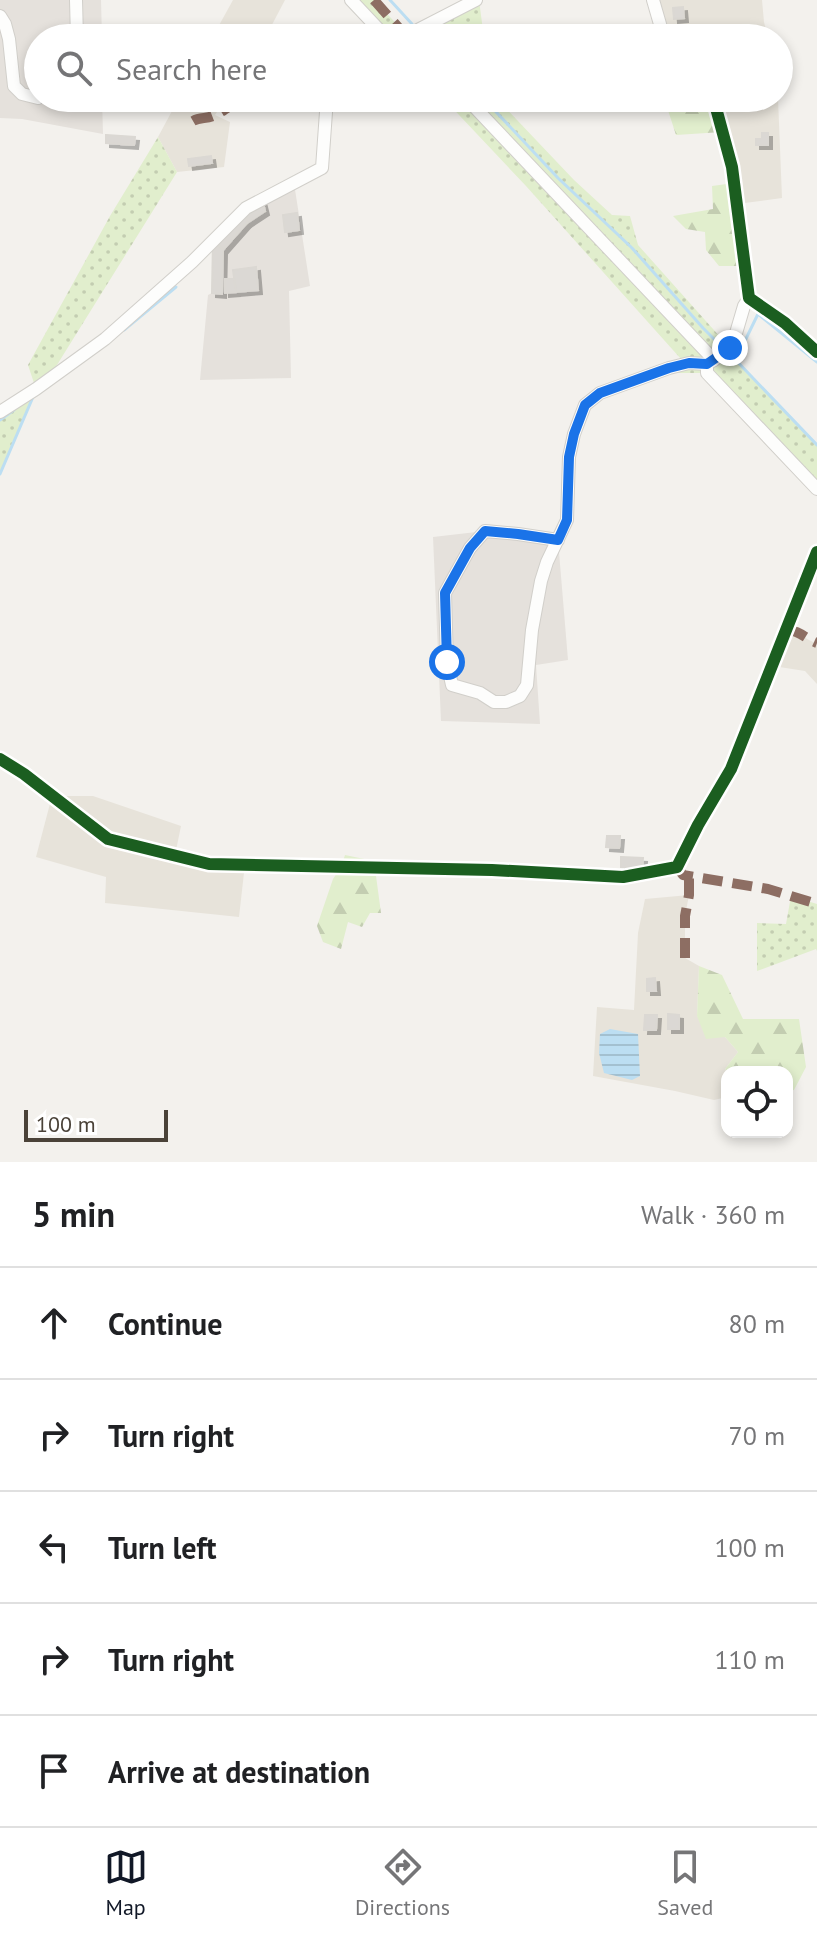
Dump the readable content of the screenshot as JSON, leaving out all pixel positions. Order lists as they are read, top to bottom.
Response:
{
  "scale_bar": "100 m",
  "page": {
    "search": "Search here",
    "scale": "100 m",
    "heading": ["5 min", "Walk · 360 m"],
    "list": [
      ["Continue", "80 m"],
      ["Turn right", "70 m"],
      ["Turn left", "100 m"],
      ["Turn right", "110 m"],
      "Arrive at destination"
    ],
    "nav": ["Map", "Directions", "Saved"]
  }
}
